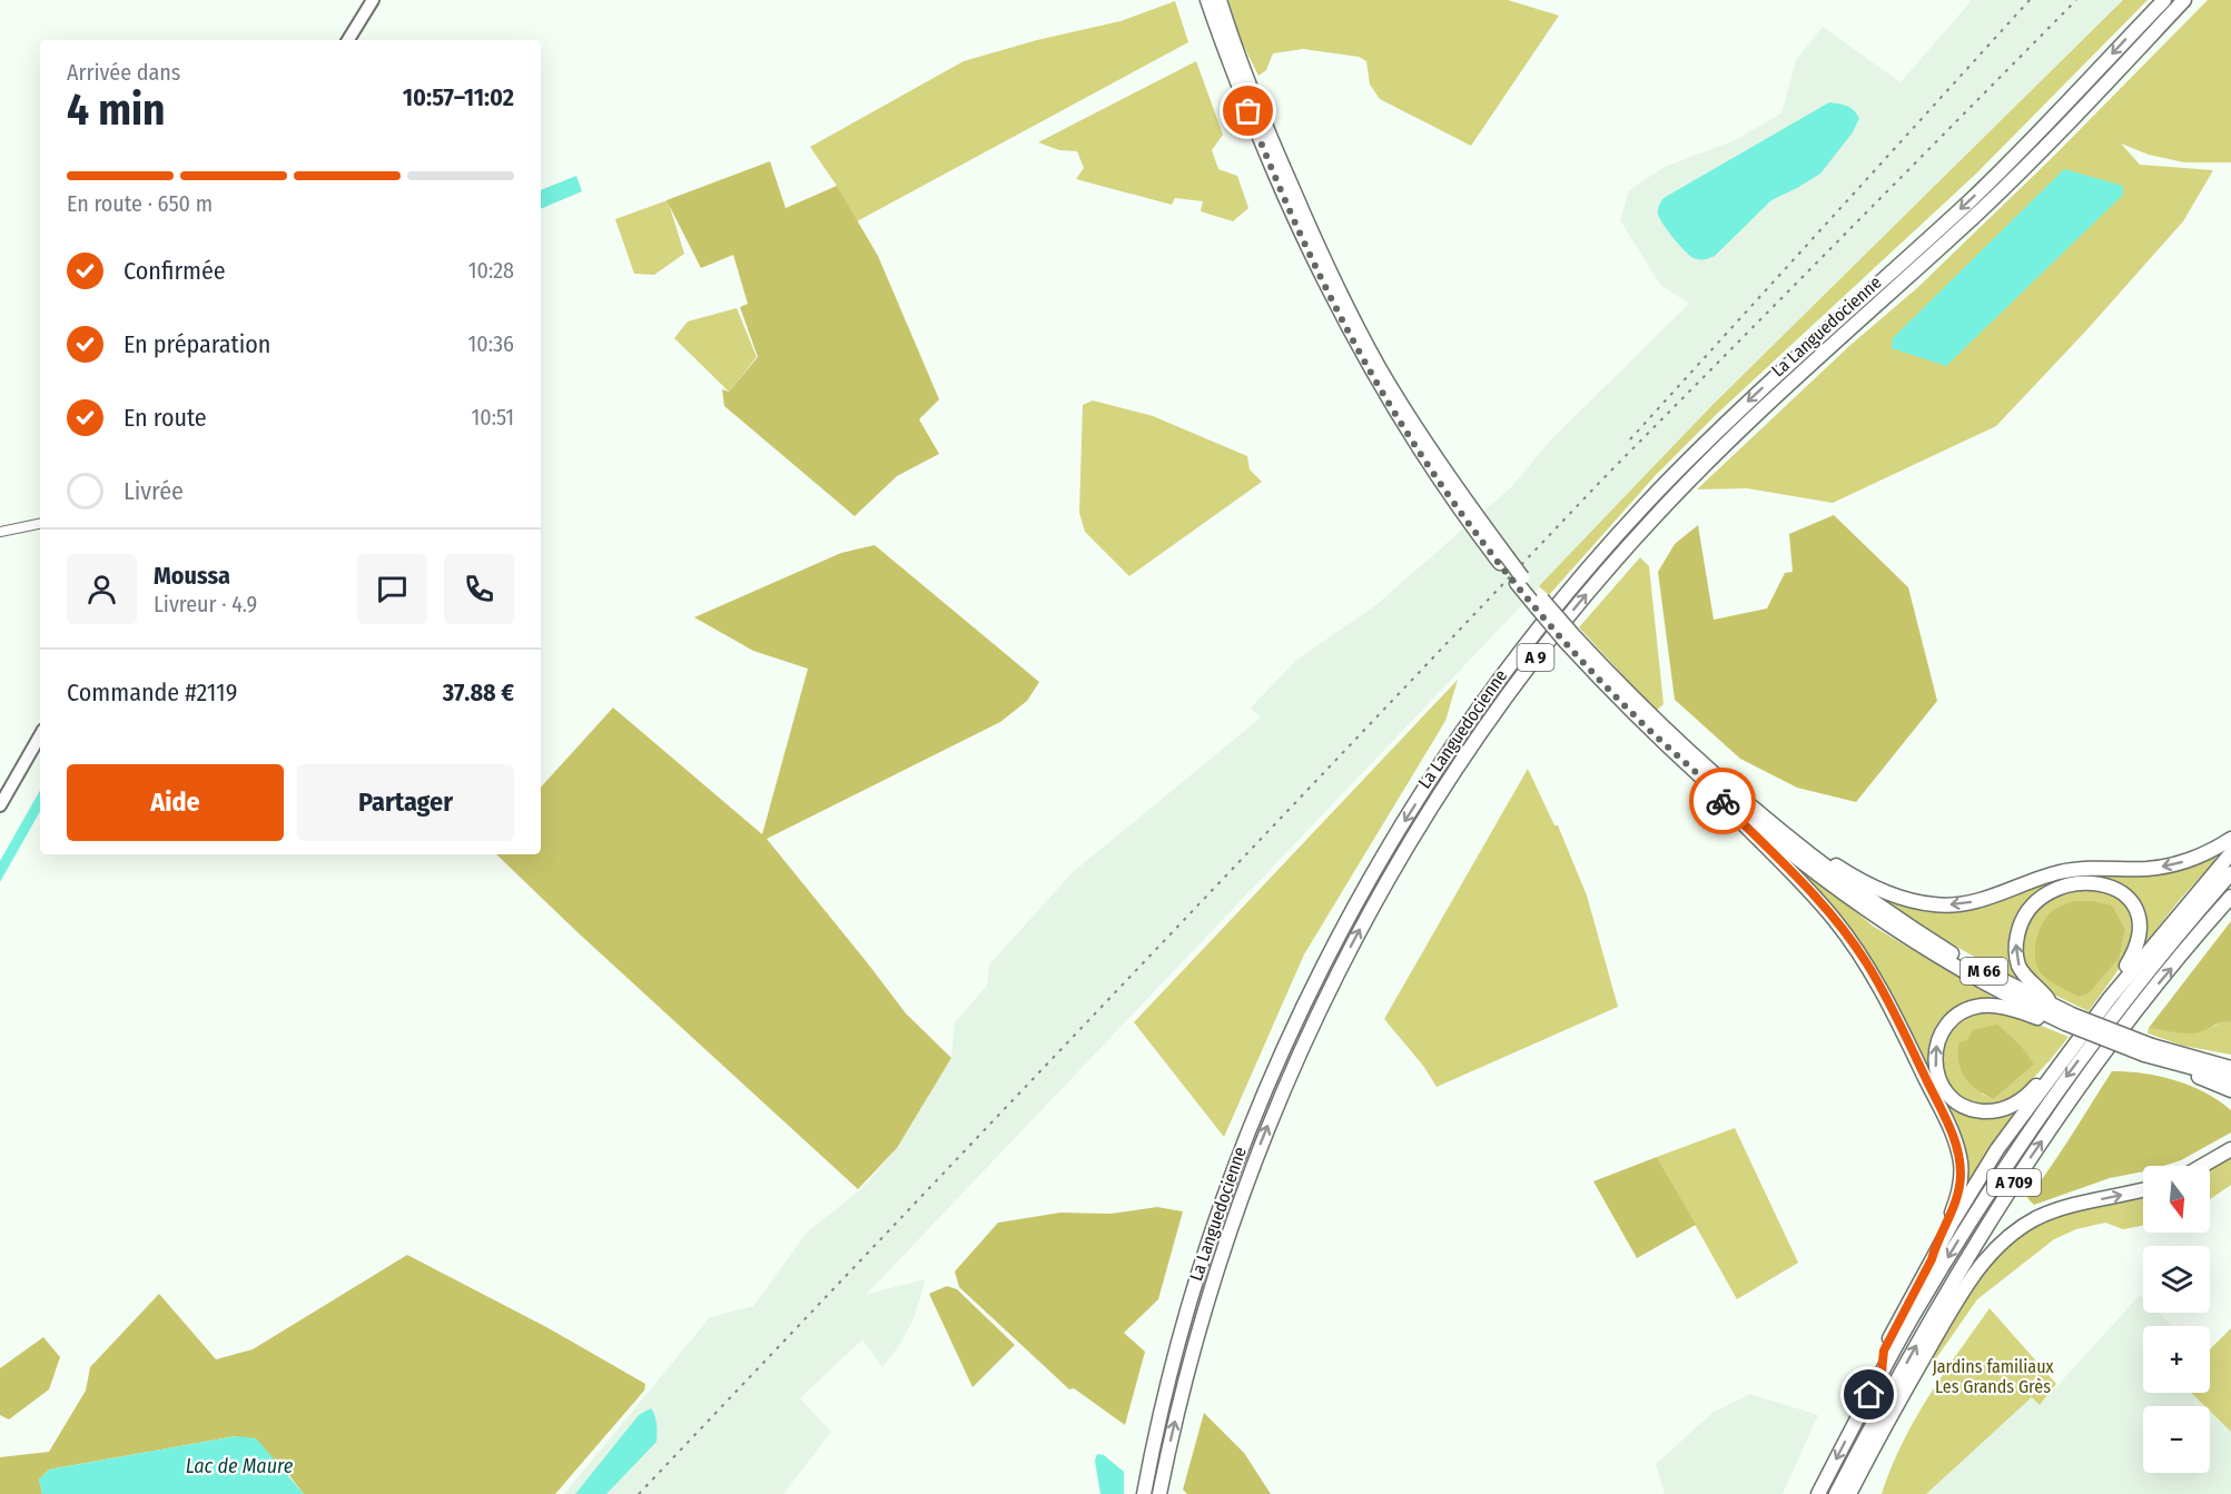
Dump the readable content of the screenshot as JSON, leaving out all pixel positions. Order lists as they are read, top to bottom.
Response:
{
  "streets": {
    "highway": [
      "La Languedocienne",
      "A 9",
      "M 66",
      "A 709"
    ]
  },
  "water": ["Lac de Maure"],
  "parks": ["Jardins familiaux Les Grands Grès"],
  "north": "bottom",
  "page": {
    "heading": ["4 min", "Arrivée dans", "10:57–11:02"],
    "panel": [
      "Moussa",
      "Livreur · 4.9",
      "Commande #2119",
      "37.88 €"
    ],
    "bar": "En route · 650 m",
    "list": [
      ["Confirmée", "10:28"],
      ["En préparation", "10:36"],
      ["En route", "10:51"],
      "Livrée"
    ],
    "buttons": ["Aide", "Partager"],
    "map_buttons": ["+", "−"]
  }
}
